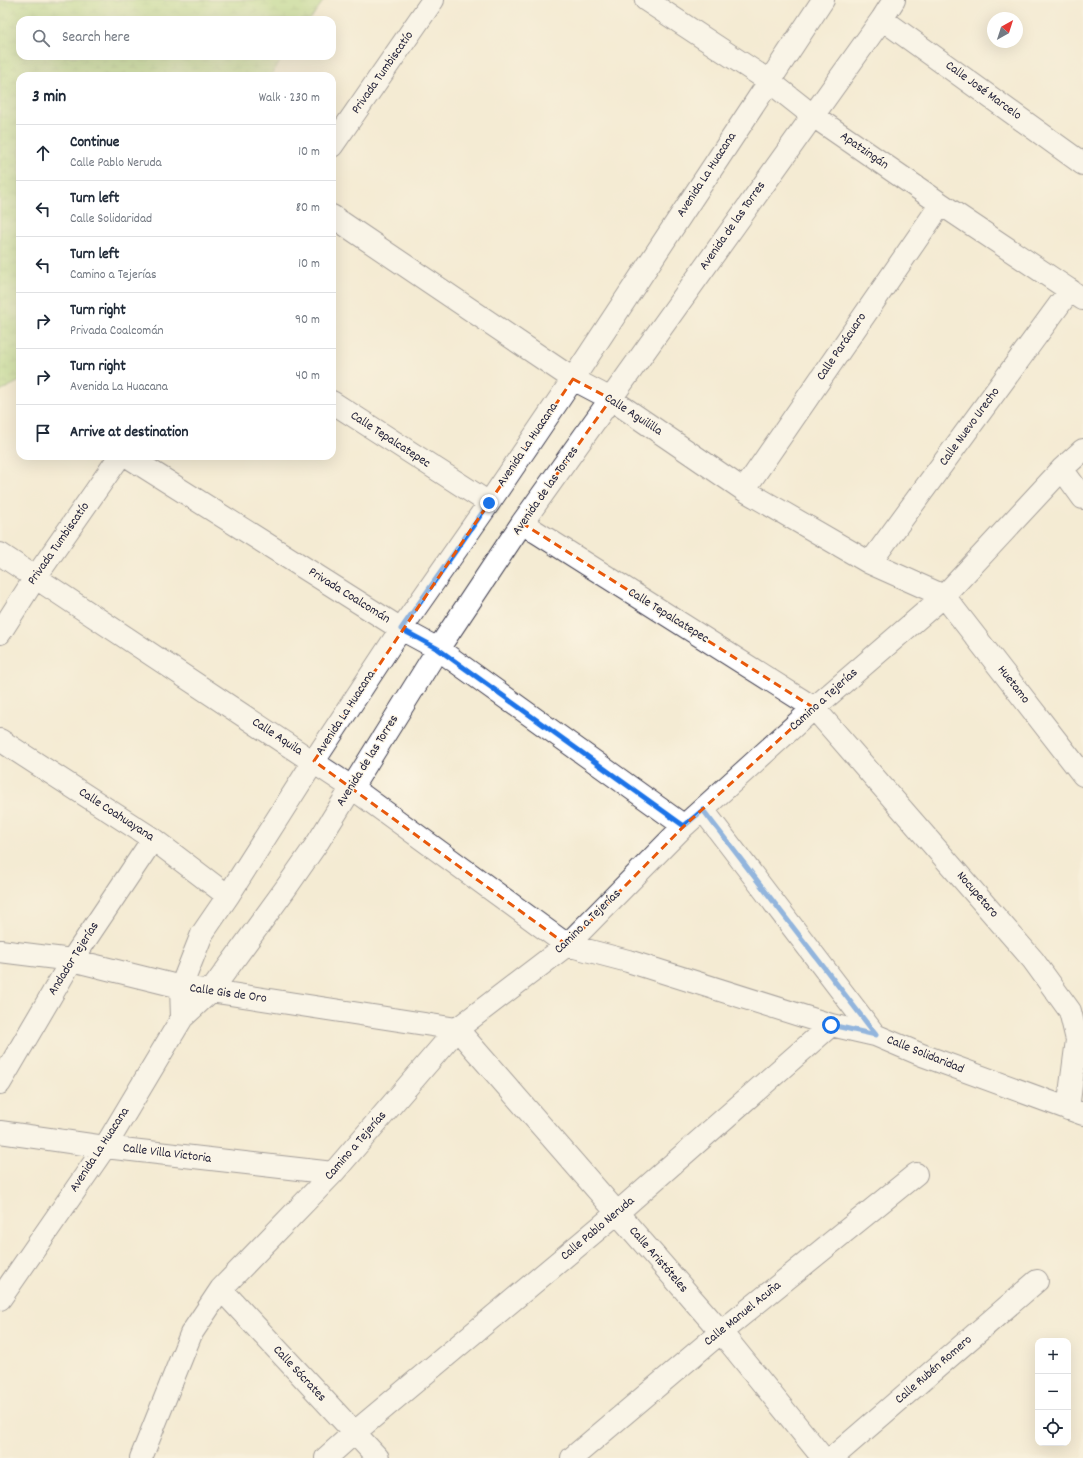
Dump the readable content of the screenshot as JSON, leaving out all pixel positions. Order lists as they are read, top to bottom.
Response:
{
  "streets": {
    "street": [
      "Privada Tumbiscatío",
      "Calle José Marcelo",
      "Apatzingán",
      "Avenida La Huacana",
      "Avenida de las Torres",
      "Calle Parácuaro",
      "Calle Aguililla",
      "Calle Nuevo Urecho",
      "Calle Tepalcatepec",
      "Privada Coalcomán",
      "Huetamo",
      "Camino a Tejerías",
      "Calle Aquila",
      "Calle Coahuayana",
      "Nocupetaro",
      "Andador Tejerías",
      "Calle Gis de Oro",
      "Calle Solidaridad",
      "Calle Villa Victoria",
      "Calle Pablo Neruda",
      "Calle Aristóteles",
      "Calle Manuel Acuña",
      "Calle Rubén Romero",
      "Calle Sócrates"
    ]
  },
  "crossings": [
    ["Privada Tumbiscatío", "Calle Aquila"],
    ["Calle José Marcelo", "Avenida de las Torres"],
    ["Apatzingán", "Avenida La Huacana"],
    ["Apatzingán", "Avenida de las Torres"],
    ["Apatzingán", "Calle Parácuaro"],
    ["Apatzingán", "Calle Nuevo Urecho"],
    ["Avenida La Huacana", "Avenida de las Torres"],
    ["Avenida La Huacana", "Calle Aguililla"],
    ["Avenida La Huacana", "Calle Tepalcatepec"],
    ["Avenida La Huacana", "Privada Coalcomán"],
    ["Avenida La Huacana", "Calle Aquila"],
    ["Avenida La Huacana", "Calle Coahuayana"],
    ["Avenida La Huacana", "Calle Gis de Oro"],
    ["Avenida La Huacana", "Calle Villa Victoria"],
    ["Avenida de las Torres", "Calle Aguililla"],
    ["Avenida de las Torres", "Calle Tepalcatepec"],
    ["Avenida de las Torres", "Privada Coalcomán"],
    ["Avenida de las Torres", "Calle Aquila"],
    ["Avenida de las Torres", "Calle Gis de Oro"],
    ["Calle Parácuaro", "Calle Aguililla"],
    ["Calle Aguililla", "Calle Nuevo Urecho"],
    ["Calle Aguililla", "Huetamo"],
    ["Calle Aguililla", "Camino a Tejerías"],
    ["Calle Tepalcatepec", "Camino a Tejerías"],
    ["Calle Tepalcatepec", "Nocupetaro"],
    ["Privada Coalcomán", "Camino a Tejerías"],
    ["Huetamo", "Camino a Tejerías"],
    ["Camino a Tejerías", "Calle Aquila"],
    ["Camino a Tejerías", "Nocupetaro"],
    ["Camino a Tejerías", "Calle Gis de Oro"],
    ["Camino a Tejerías", "Calle Solidaridad"],
    ["Camino a Tejerías", "Calle Villa Victoria"],
    ["Camino a Tejerías", "Calle Aristóteles"],
    ["Camino a Tejerías", "Calle Sócrates"],
    ["Calle Coahuayana", "Andador Tejerías"],
    ["Nocupetaro", "Calle Solidaridad"],
    ["Andador Tejerías", "Calle Gis de Oro"],
    ["Calle Gis de Oro", "Calle Aristóteles"],
    ["Calle Pablo Neruda", "Calle Aristóteles"],
    ["Calle Pablo Neruda", "Calle Sócrates"],
    ["Calle Aristóteles", "Calle Manuel Acuña"]
  ],
  "north": "top right",
  "page": {
    "search": "Search here",
    "heading": ["3 min", "Walk · 230 m"],
    "list": [
      ["Continue", "Calle Pablo Neruda", "10 m"],
      ["Turn left", "Calle Solidaridad", "80 m"],
      ["Turn left", "Camino a Tejerías", "10 m"],
      ["Turn right", "Privada Coalcomán", "90 m"],
      ["Turn right", "Avenida La Huacana", "40 m"],
      "Arrive at destination"
    ],
    "map_buttons": ["+", "−"]
  }
}
